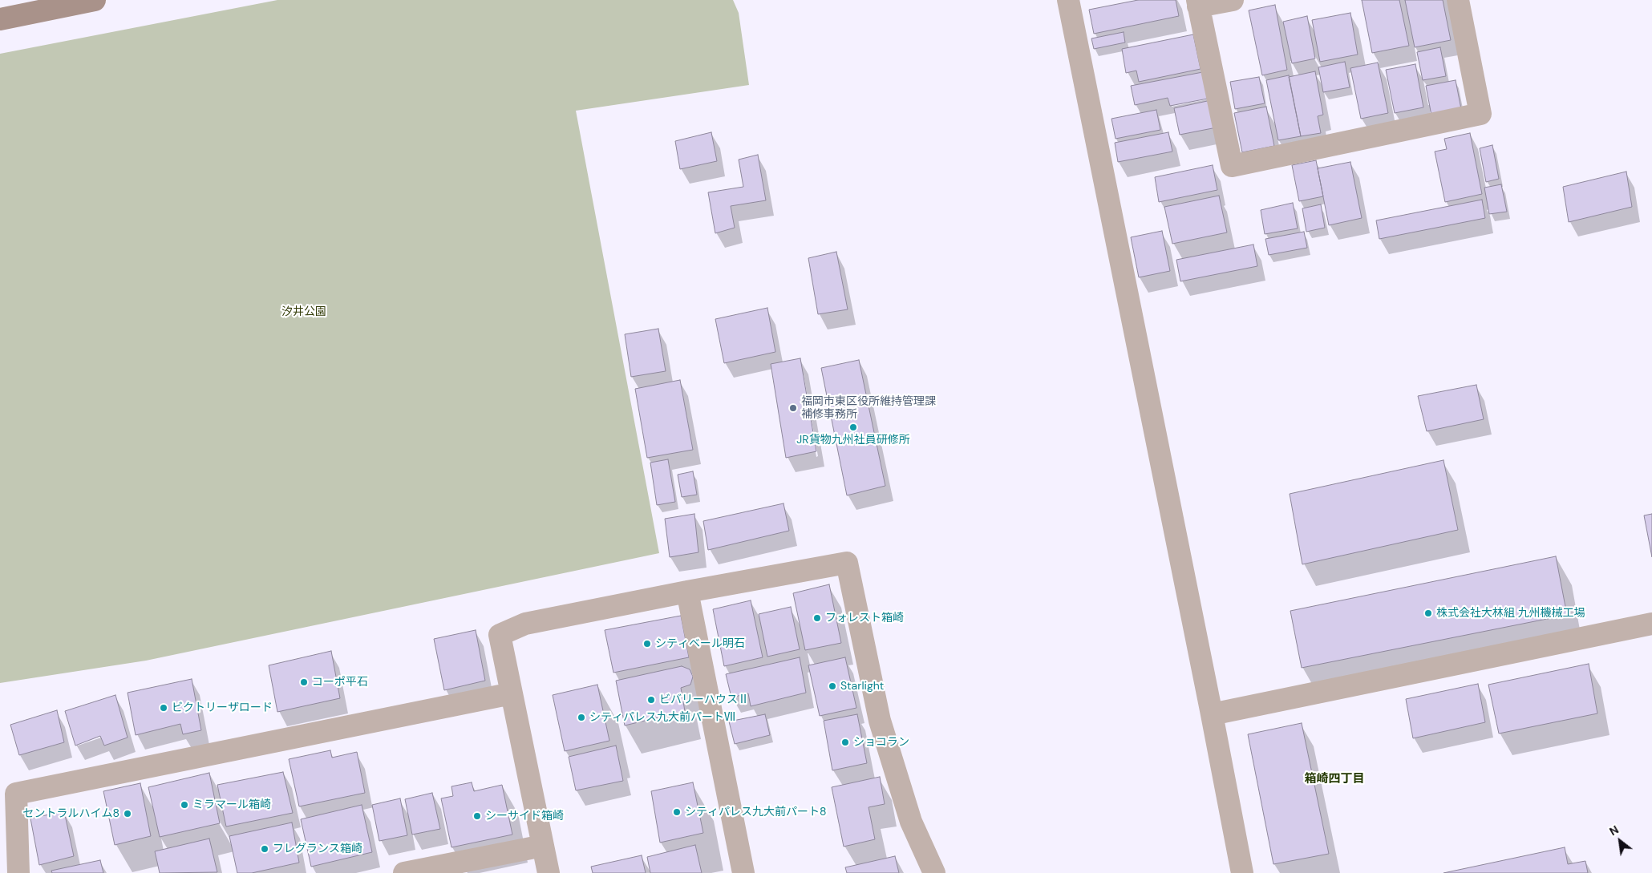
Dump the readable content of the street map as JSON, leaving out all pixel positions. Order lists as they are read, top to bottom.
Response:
{
  "districts": ["箱崎四丁目"],
  "parks": ["汐井公園"],
  "places": [
    "福岡市東区役所維持管理課 補修事務所",
    "JR貨物九州社員研修所",
    "株式会社大林組 九州機械工場",
    "フォレスト箱崎",
    "シティベール明石",
    "コーポ平石",
    "Starlight",
    "ビバリーハウスⅡ",
    "ビクトリーザロード",
    "シティパレス九大前パートⅦ",
    "ショコラン",
    "ミラマール箱崎",
    "シティパレス九大前パート8",
    "セントラルハイム8",
    "シーサイド箱崎",
    "フレグランス箱崎"
  ],
  "north": "top left"
}
